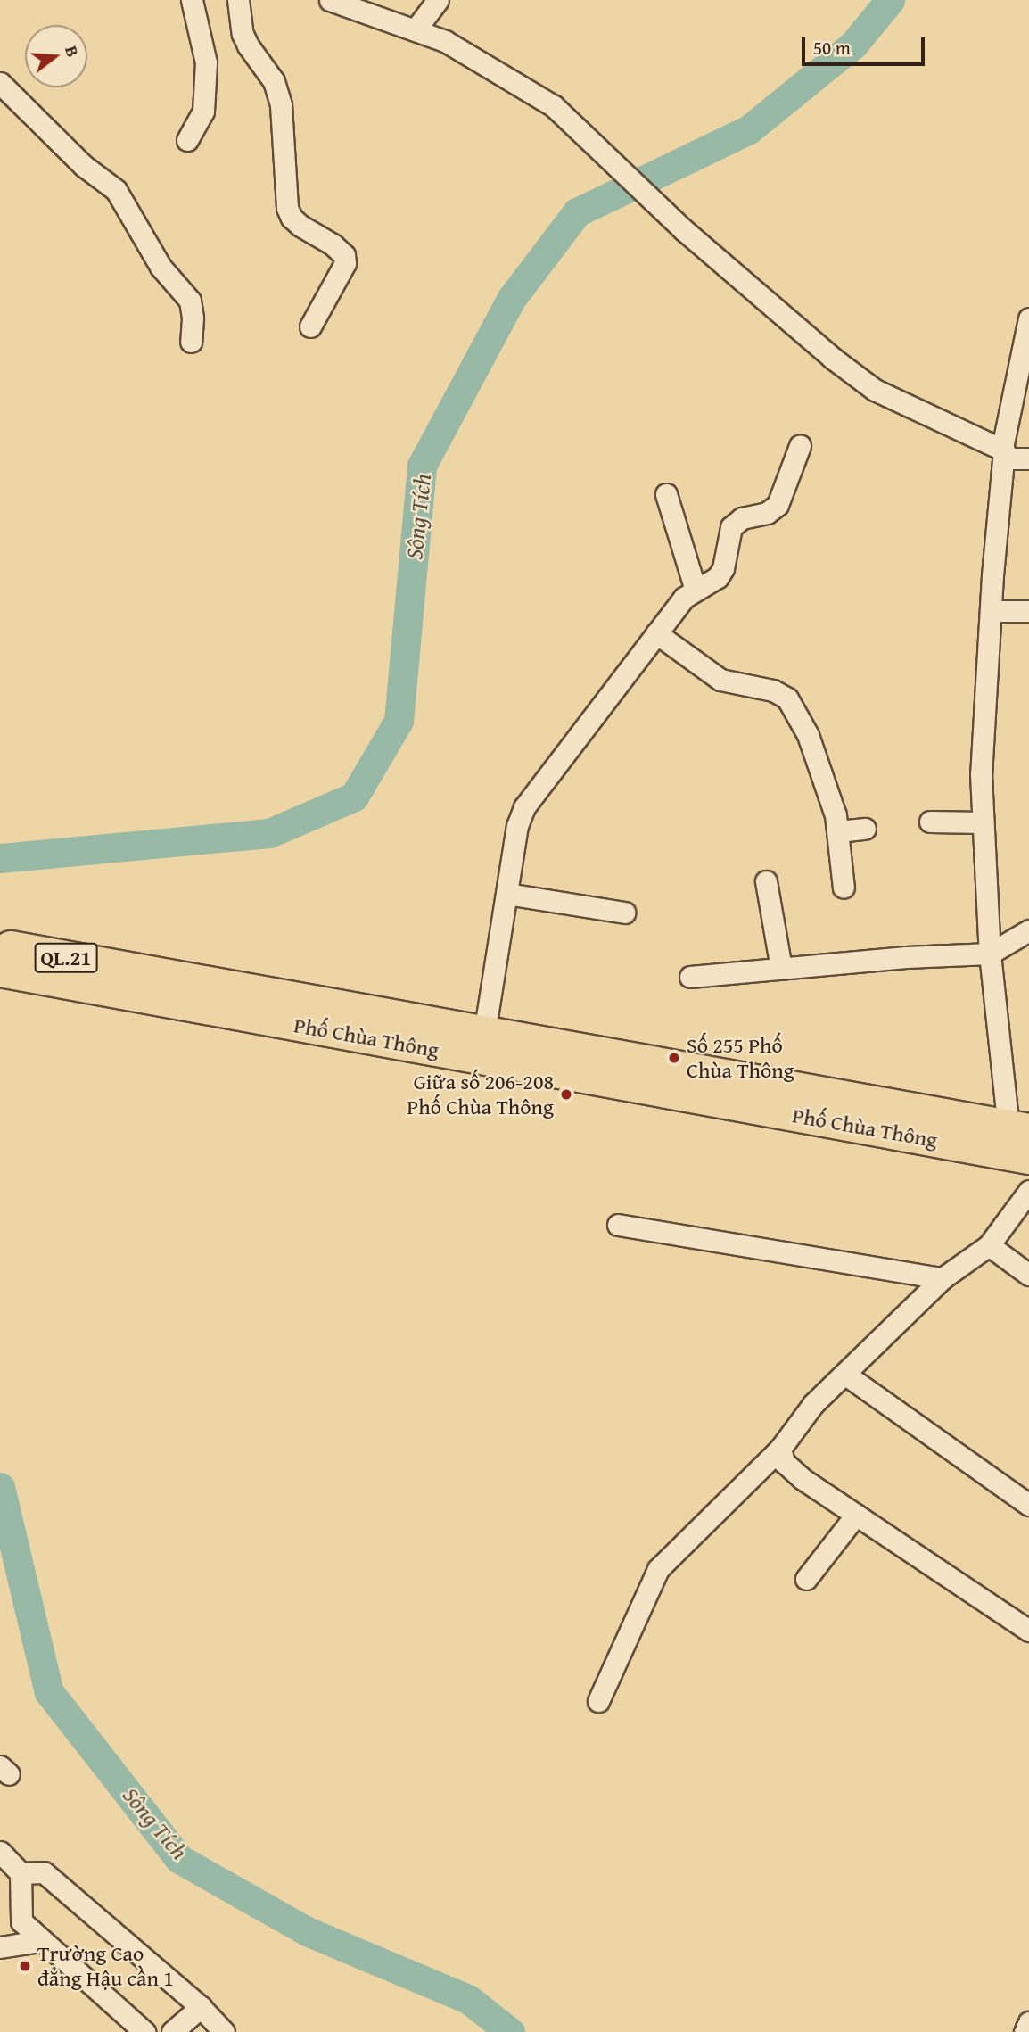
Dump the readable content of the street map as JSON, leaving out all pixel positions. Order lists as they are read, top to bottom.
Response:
{
  "streets": {
    "highway": ["QL.21", "Phố Chùa Thông"]
  },
  "water": ["Sông Tích"],
  "places": ["Số 255 Phố Chùa Thông", "Giữa số 206-208 Phố Chùa Thông", "Trường Cao đẳng Hậu cần 1"],
  "scale_bar": "50 m",
  "north": "right"
}
